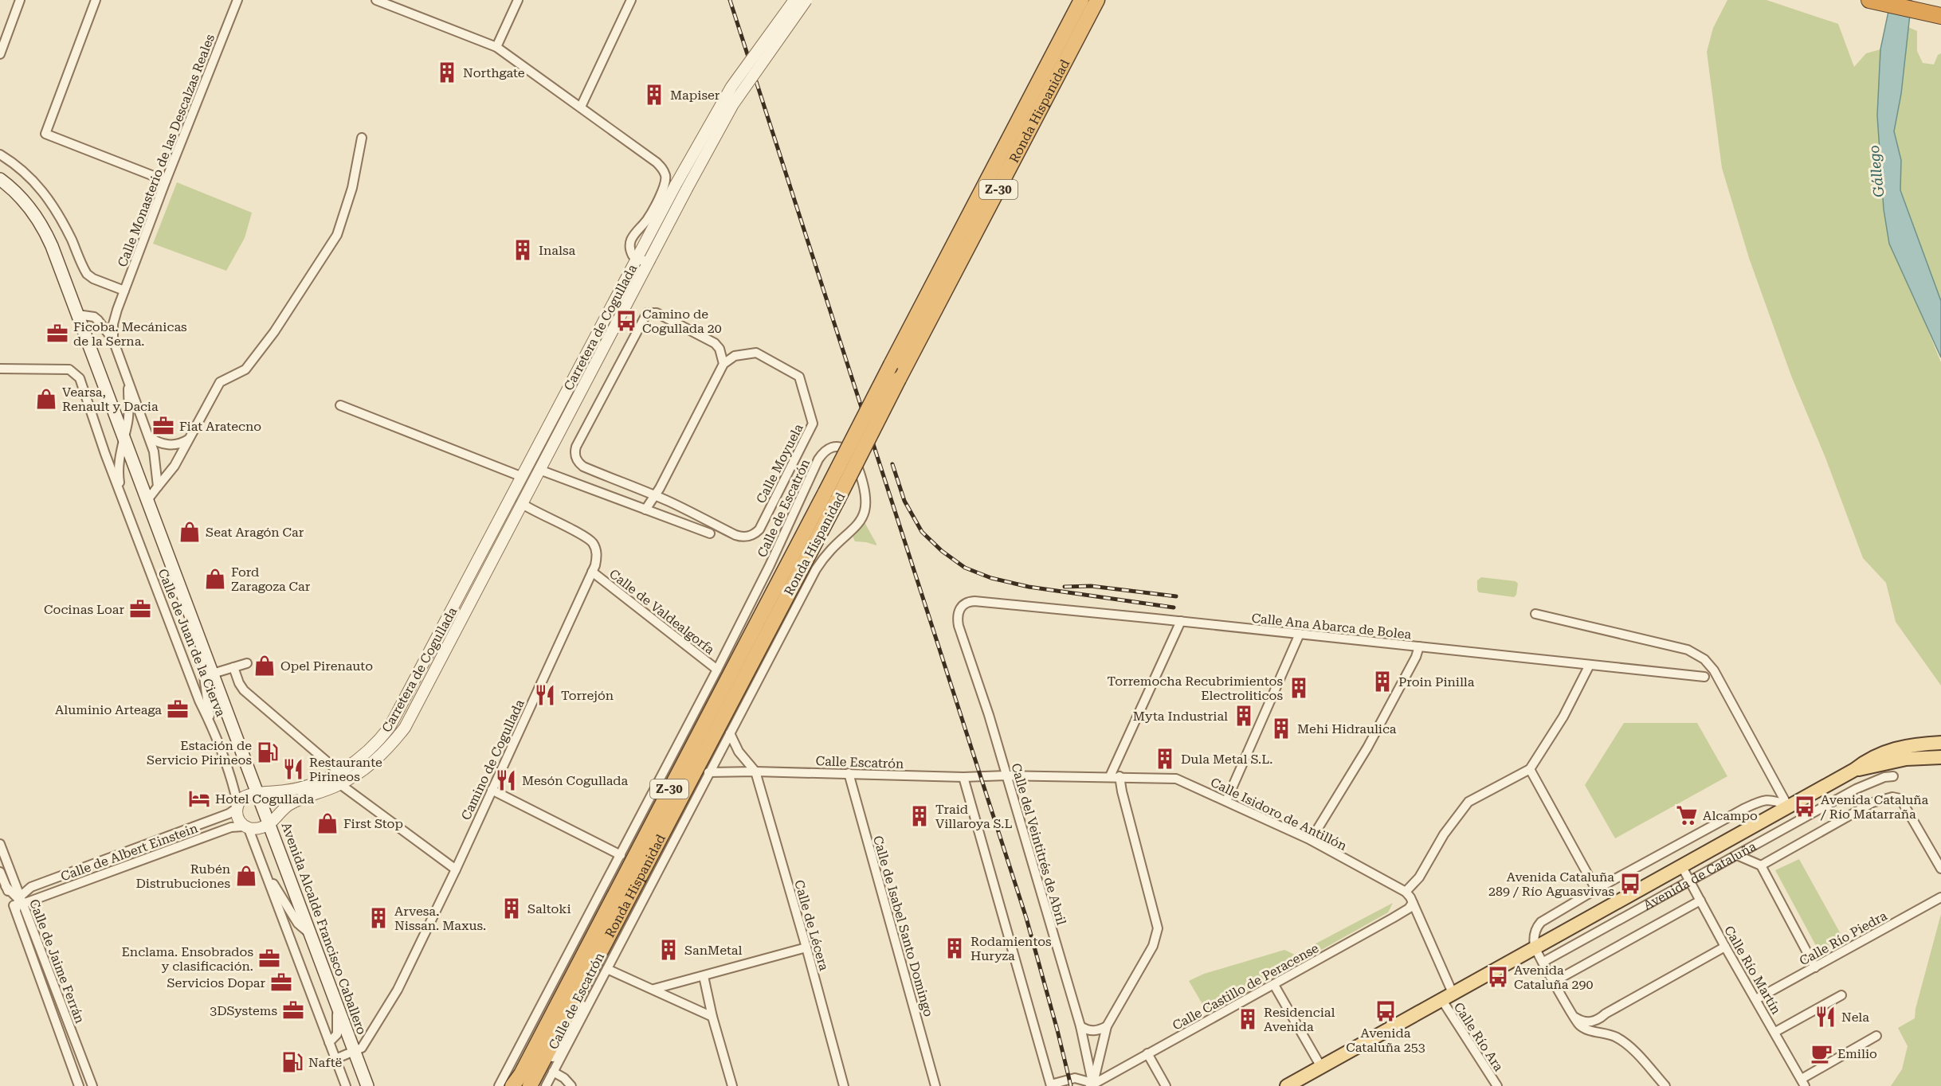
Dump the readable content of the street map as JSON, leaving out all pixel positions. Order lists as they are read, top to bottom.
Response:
{
  "streets": {
    "highway": ["Ronda Hispanidad", "Z-30"],
    "main road": ["Avenida de Cataluña", "Avenida Alcalde Francisco Caballero"],
    "street": [
      "Calle Monasterio de las Descalzas Reales",
      "Carretera de Cogullada",
      "Calle Moyuela",
      "Calle de Escatrón",
      "Calle de Valdealgorfa",
      "Calle Ana Abarca de Bolea",
      "Calle de Juan de la Cierva",
      "Camino de Cogullada",
      "Calle Escatrón",
      "Calle Isidoro de Antillón",
      "Calle del Veintitrés de Abril",
      "Calle de Albert Einstein",
      "Calle de Lécera",
      "Calle de Isabel Santo Domingo",
      "Calle Río Piedra",
      "Calle de Jaime Ferrán",
      "Calle Río Martín",
      "Calle Castillo de Peracense",
      "Calle Río Ara"
    ]
  },
  "crossings": [
    ["Ronda Hispanidad", "Calle de Escatrón"],
    ["Carretera de Cogullada", "Calle de Juan de la Cierva"],
    ["Carretera de Cogullada", "Camino de Cogullada"],
    ["Carretera de Cogullada", "Calle de Albert Einstein"],
    ["Carretera de Cogullada", "Avenida Alcalde Francisco Caballero"],
    ["Calle de Escatrón", "Calle de Valdealgorfa"],
    ["Calle de Escatrón", "Calle Escatrón"],
    ["Calle de Valdealgorfa", "Camino de Cogullada"],
    ["Calle Ana Abarca de Bolea", "Calle del Veintitrés de Abril"],
    ["Calle de Juan de la Cierva", "Calle de Albert Einstein"],
    ["Calle de Juan de la Cierva", "Avenida Alcalde Francisco Caballero"],
    ["Camino de Cogullada", "Avenida Alcalde Francisco Caballero"],
    ["Calle Escatrón", "Calle Isidoro de Antillón"],
    ["Calle Escatrón", "Calle de Lécera"],
    ["Calle Escatrón", "Calle de Isabel Santo Domingo"],
    ["Calle Isidoro de Antillón", "Calle del Veintitrés de Abril"],
    ["Calle Isidoro de Antillón", "Calle Río Ara"],
    ["Calle del Veintitrés de Abril", "Calle Castillo de Peracense"],
    ["Calle de Albert Einstein", "Calle de Jaime Ferrán"],
    ["Avenida de Cataluña", "Calle Río Martín"],
    ["Avenida de Cataluña", "Calle Río Ara"],
    ["Calle Río Piedra", "Calle Río Martín"],
    ["Calle Castillo de Peracense", "Calle Río Ara"]
  ],
  "water": ["Gállego"],
  "places": {
    "building": [
      "Northgate",
      "Mapiser",
      "Inalsa",
      "Proin Pinilla",
      "Torremocha Recubrimientos Electroliticos",
      "Myta Industrial",
      "Mehi Hidraulica",
      "Dula Metal S.L.",
      "Traid Villaroya S.L",
      "Saltoki",
      "Arvesa. Nissan. Maxus.",
      "Rodamientos Huryza",
      "SanMetal",
      "Residencial Avenida"
    ],
    "bus stop": [
      "Camino de Cogullada 20",
      "Avenida Cataluña / Río Matarraña",
      "Avenida Cataluña 289 / Río Aguasvivas",
      "Avenida Cataluña 290",
      "Avenida Cataluña 253"
    ],
    "office": [
      "Ficoba. Mecánicas de la Serna.",
      "Fiat Aratecno",
      "Cocinas Loar",
      "Aluminio Arteaga",
      "Enclama. Ensobrados y clasificación.",
      "Servicios Dopar",
      "3DSystems"
    ],
    "shop": [
      "Vearsa, Renault y Dacia",
      "Seat Aragón Car",
      "Ford Zaragoza Car",
      "Opel Pirenauto",
      "First Stop",
      "Rubén Distrubuciones"
    ],
    "restaurant": [
      "Torrejón",
      "Restaurante Pirineos",
      "Mesón Cogullada",
      "Nela"
    ],
    "fuel station": ["Estación de Servicio Pirineos", "Naftë"],
    "hotel": ["Hotel Cogullada"],
    "supermarket": ["Alcampo"],
    "cafe": ["Emilio"]
  }
}
